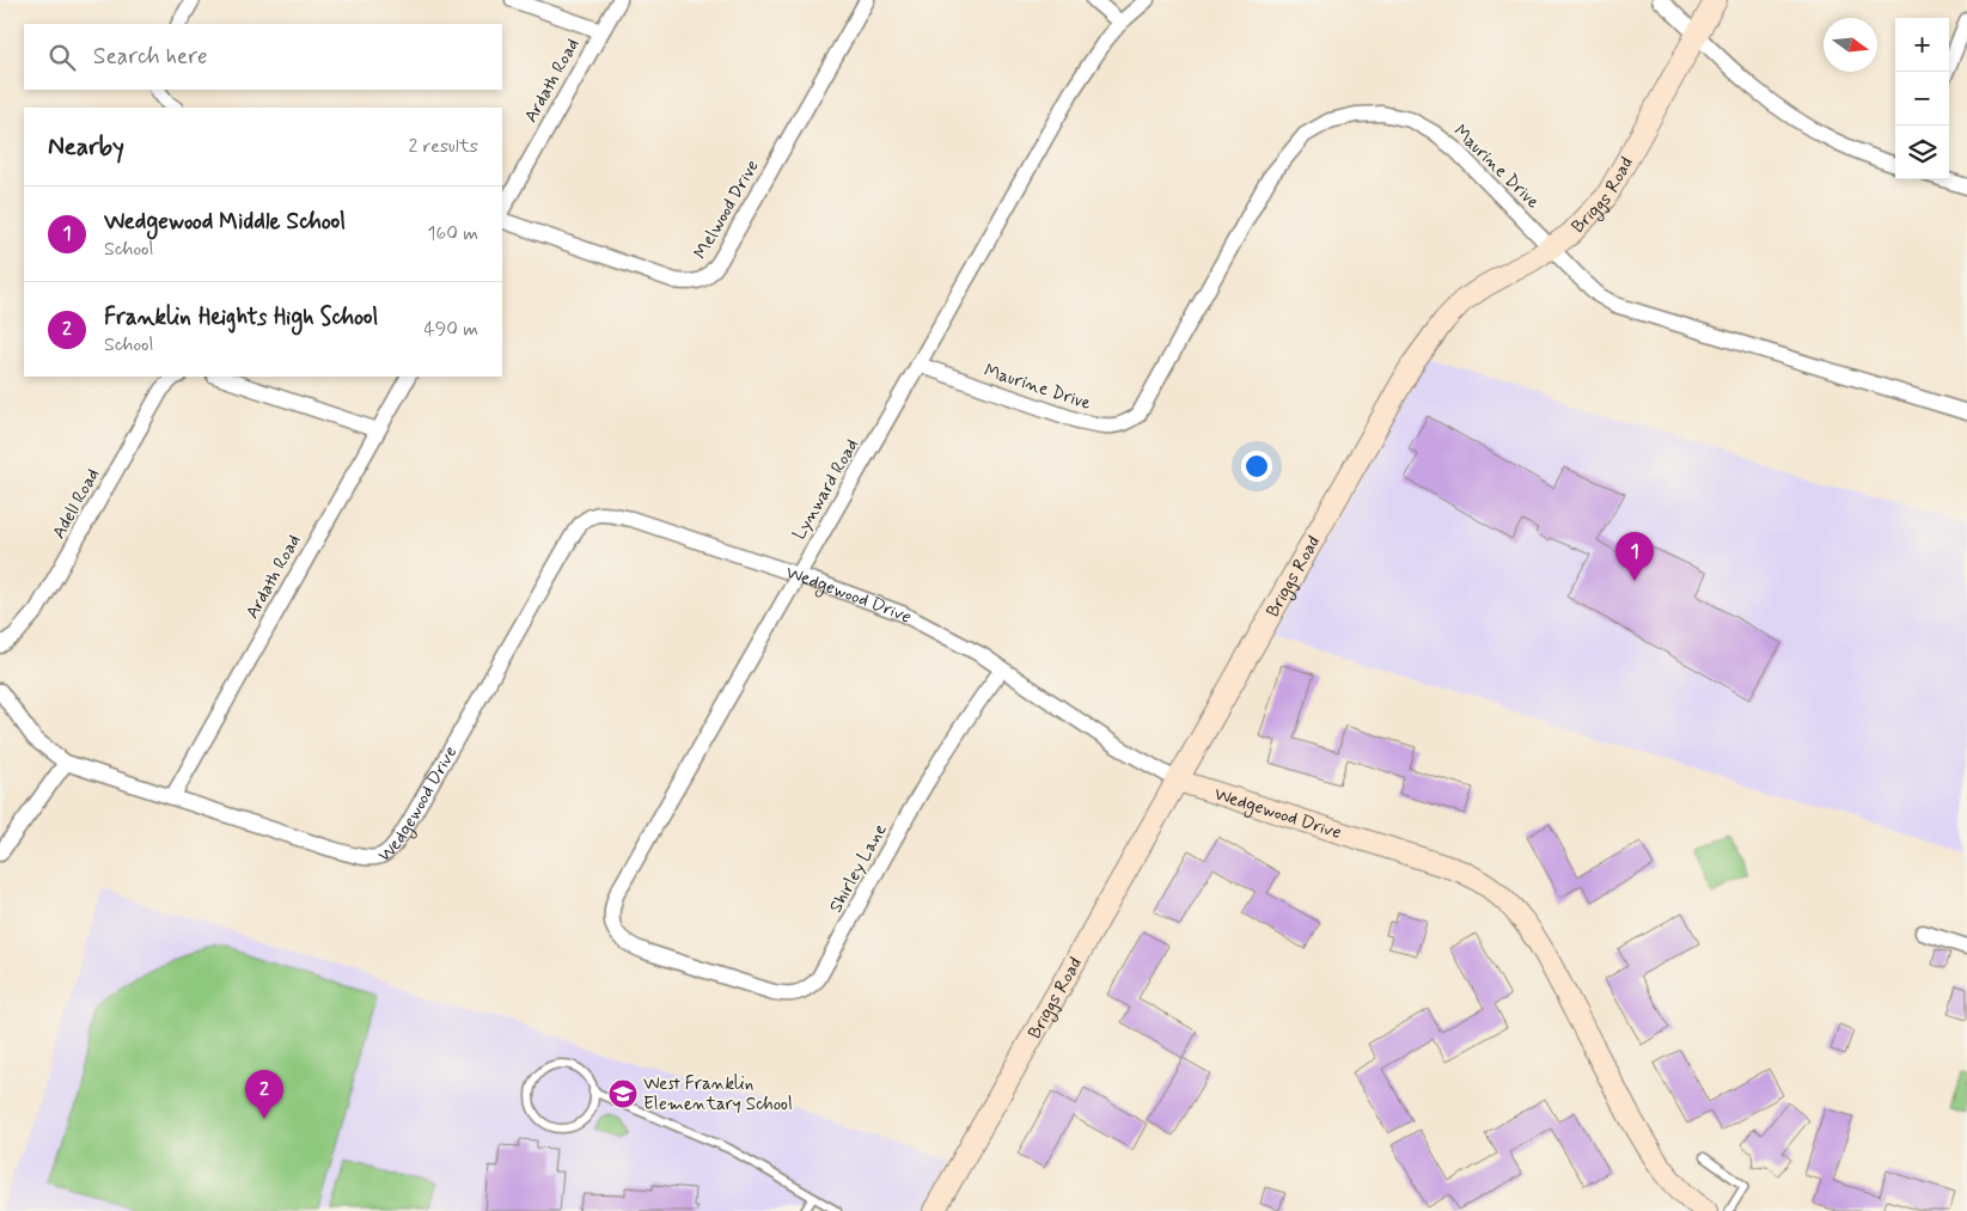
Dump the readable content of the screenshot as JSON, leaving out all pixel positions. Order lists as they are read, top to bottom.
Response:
{
  "streets": {
    "street": [
      "Ardath Road",
      "Maurine Drive",
      "Briggs Road",
      "Melwood Drive",
      "Lynward Road",
      "Adell Road",
      "Wedgewood Drive",
      "Shirley Lane"
    ]
  },
  "crossings": [
    ["Ardath Road", "Wedgewood Drive"],
    ["Maurine Drive", "Briggs Road"],
    ["Maurine Drive", "Lynward Road"],
    ["Briggs Road", "Wedgewood Drive"],
    ["Lynward Road", "Wedgewood Drive"],
    ["Lynward Road", "Shirley Lane"],
    ["Wedgewood Drive", "Shirley Lane"]
  ],
  "places": {
    "school or university": ["West Franklin Elementary School"]
  },
  "north": "right",
  "page": {
    "map_buttons": ["+", "−"],
    "search": "Search here",
    "heading": ["Nearby", "2 results"],
    "list": [
      {
        "mark": "1",
        "name": "Wedgewood Middle School",
        "note": "School",
        "value": "160 m"
      },
      {
        "mark": "2",
        "name": "Franklin Heights High School",
        "note": "School",
        "value": "490 m"
      }
    ],
    "pins": ["1", "2"]
  }
}
